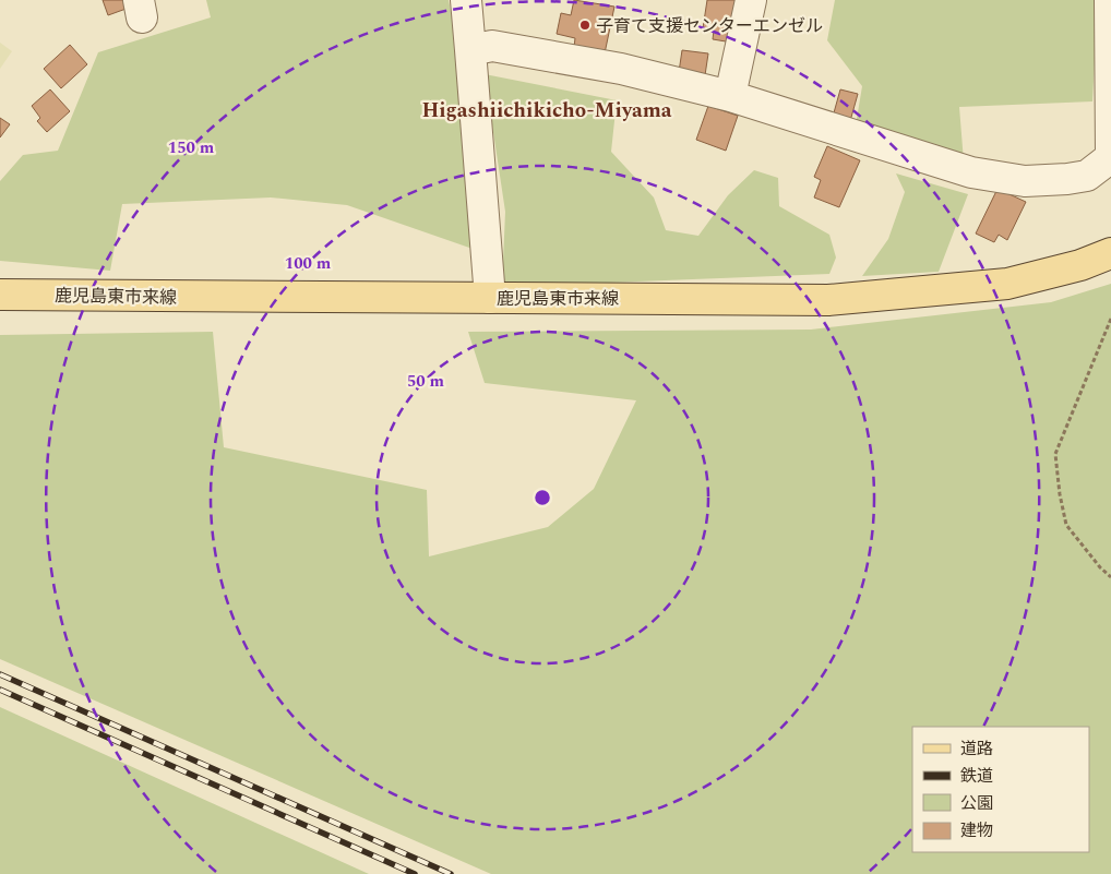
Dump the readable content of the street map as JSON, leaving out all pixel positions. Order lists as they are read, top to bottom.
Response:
{
  "streets": {
    "main road": ["鹿児島東市来線"]
  },
  "districts": ["Higashiichikicho-Miyama"],
  "places": ["子育て支援センターエンゼル"],
  "legend": [
    "道路",
    "鉄道",
    "公園",
    "建物"
  ],
  "rings": ["150 m", "100 m", "50 m"]
}
